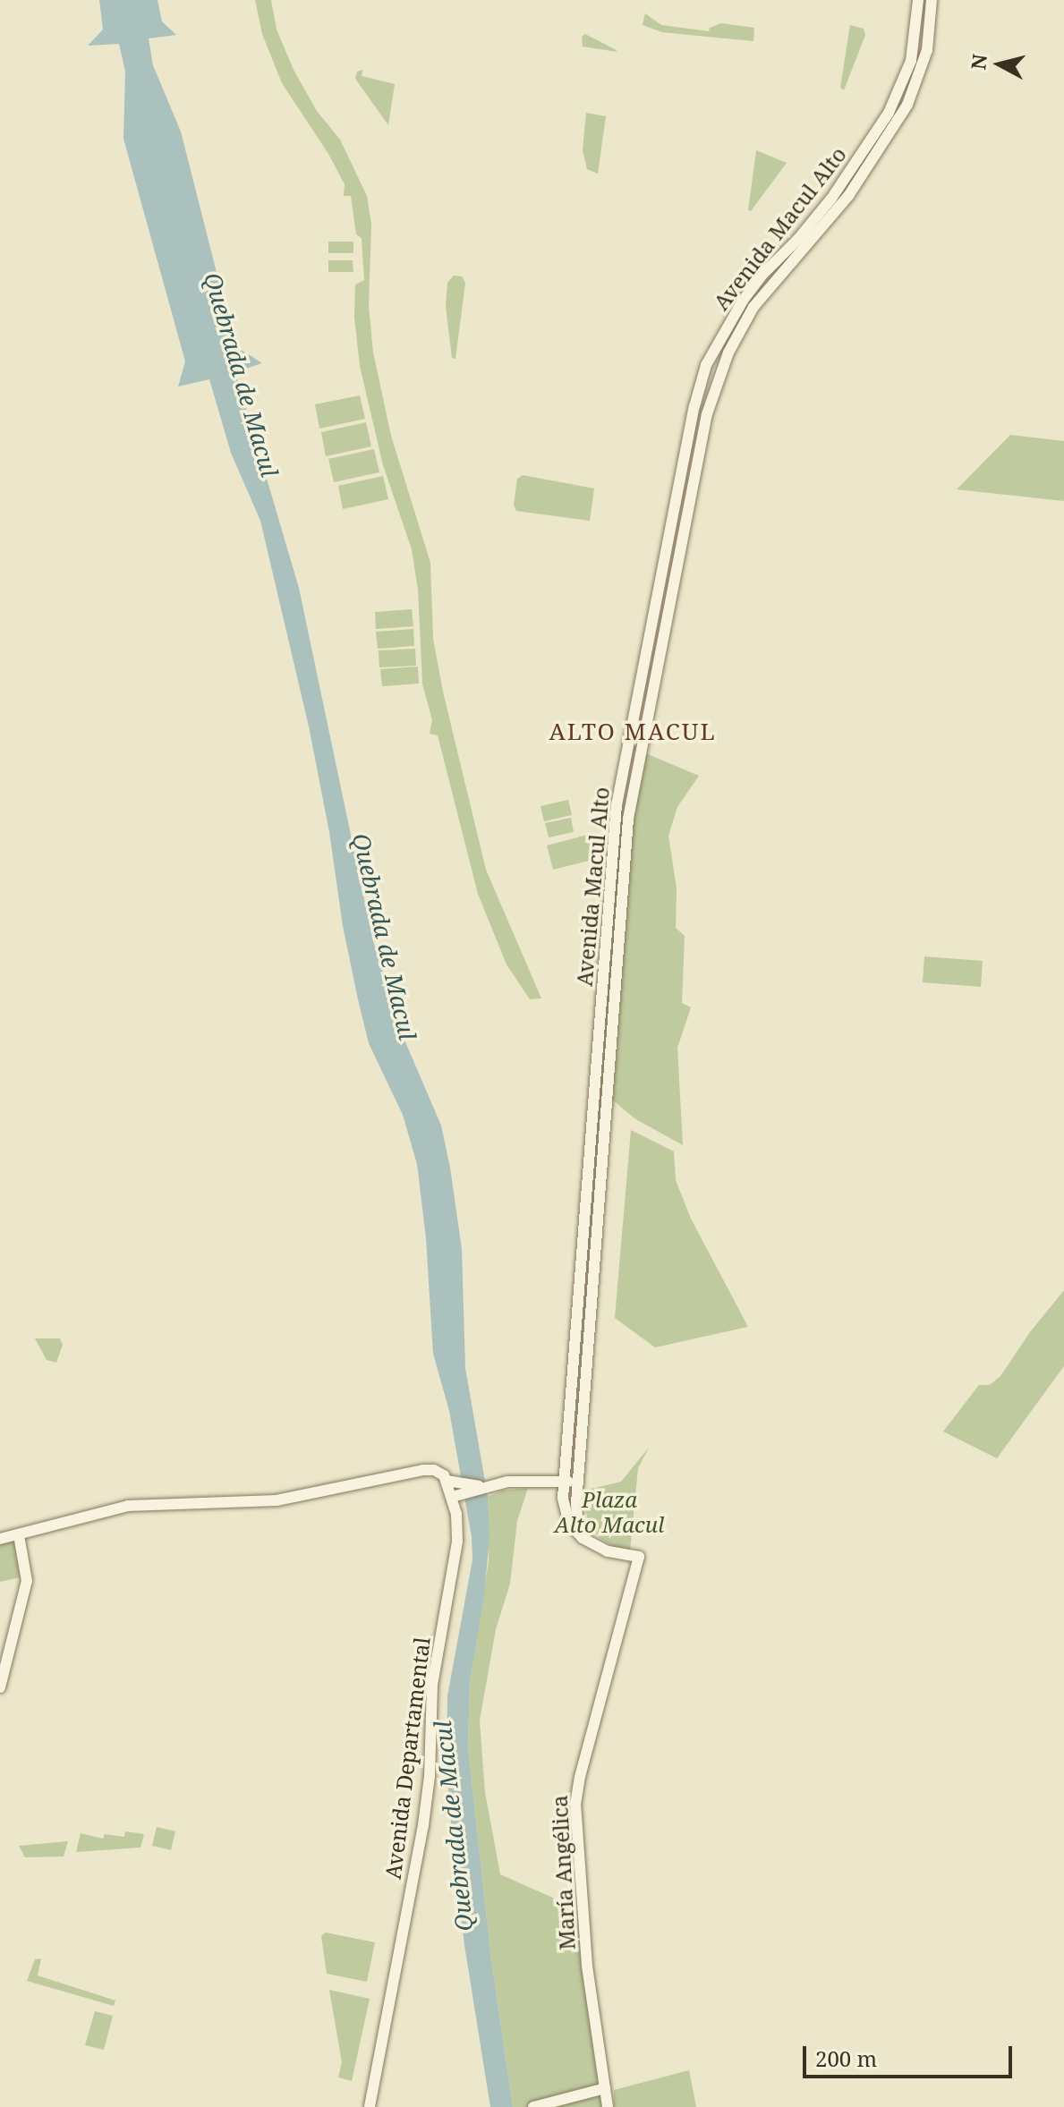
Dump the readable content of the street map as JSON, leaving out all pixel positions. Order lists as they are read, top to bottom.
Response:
{
  "streets": {
    "street": ["Avenida Macul Alto", "Avenida Departamental", "María Angélica"]
  },
  "crossings": [
    ["Avenida Macul Alto", "María Angélica"]
  ],
  "districts": ["ALTO MACUL"],
  "water": ["Quebrada de Macul"],
  "parks": ["Plaza Alto Macul"],
  "scale_bar": "200 m",
  "north": "left"
}
